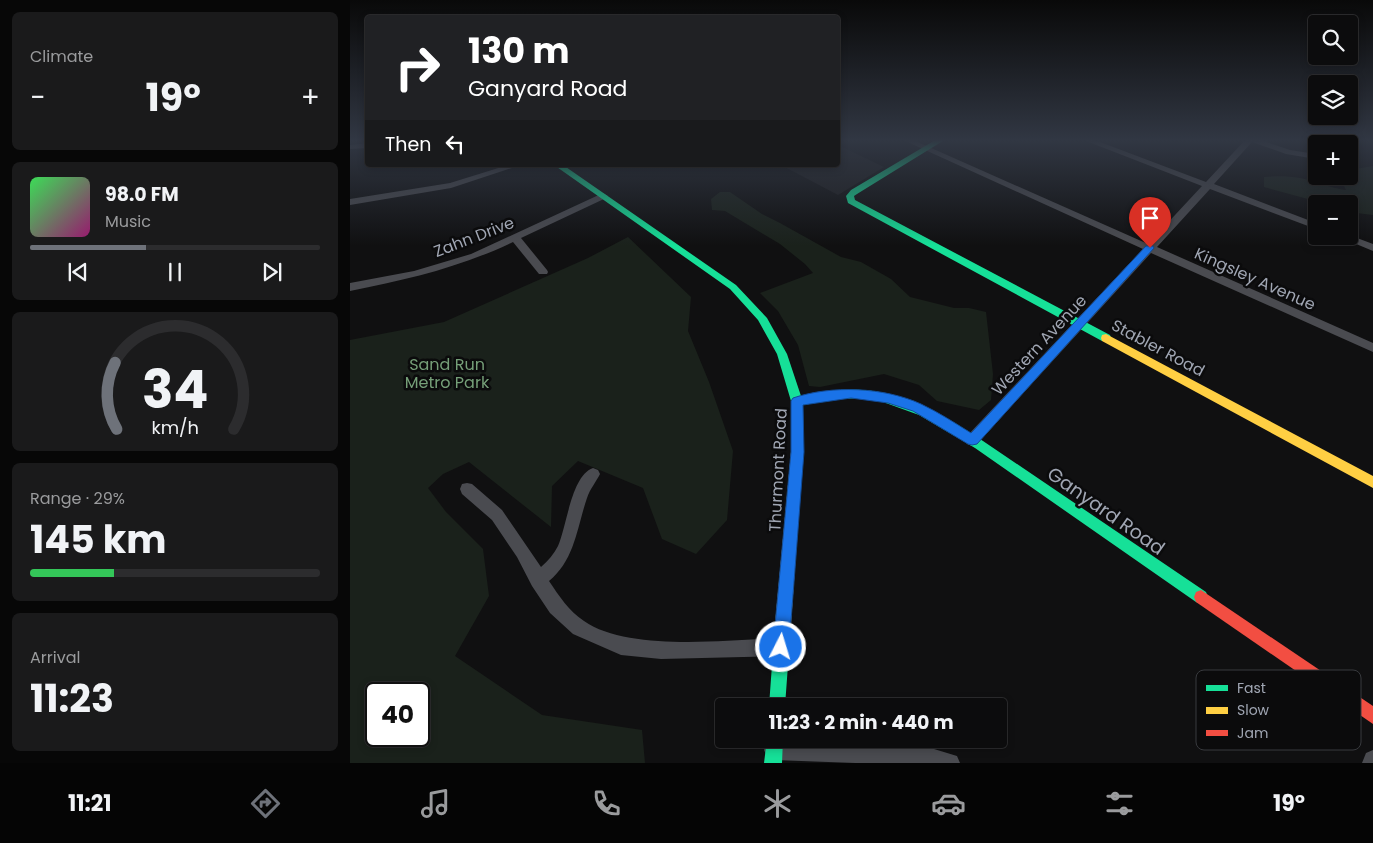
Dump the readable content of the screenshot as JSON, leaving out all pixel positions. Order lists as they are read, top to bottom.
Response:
{
  "streets": {
    "street": [
      "Zahn Drive",
      "Kingsley Avenue",
      "Western Avenue",
      "Stabler Road",
      "Thurmont Road",
      "Ganyard Road"
    ]
  },
  "crossings": [
    ["Zahn Drive", "Thurmont Road"],
    ["Kingsley Avenue", "Western Avenue"],
    ["Western Avenue", "Stabler Road"],
    ["Western Avenue", "Ganyard Road"],
    ["Thurmont Road", "Ganyard Road"]
  ],
  "parks": ["Sand Run Metro Park"],
  "legend": ["Fast", "Slow", "Jam"],
  "page": {
    "tile": [
      "Climate",
      ["Range · 29%", "145 km"],
      ["Arrival", "11:23"]
    ],
    "map_buttons": ["+", "−"],
    "turn": ["130 m", "Ganyard Road"],
    "heat": ["−", "19°", "+"],
    "then": "Then",
    "song": ["98.0 FM", "Music"],
    "limit": "40",
    "trip": "11:23 · 2 min · 440 m",
    "tabs": ["11:21", "19°"],
    "gauge": ["34", "km/h"]
  }
}
